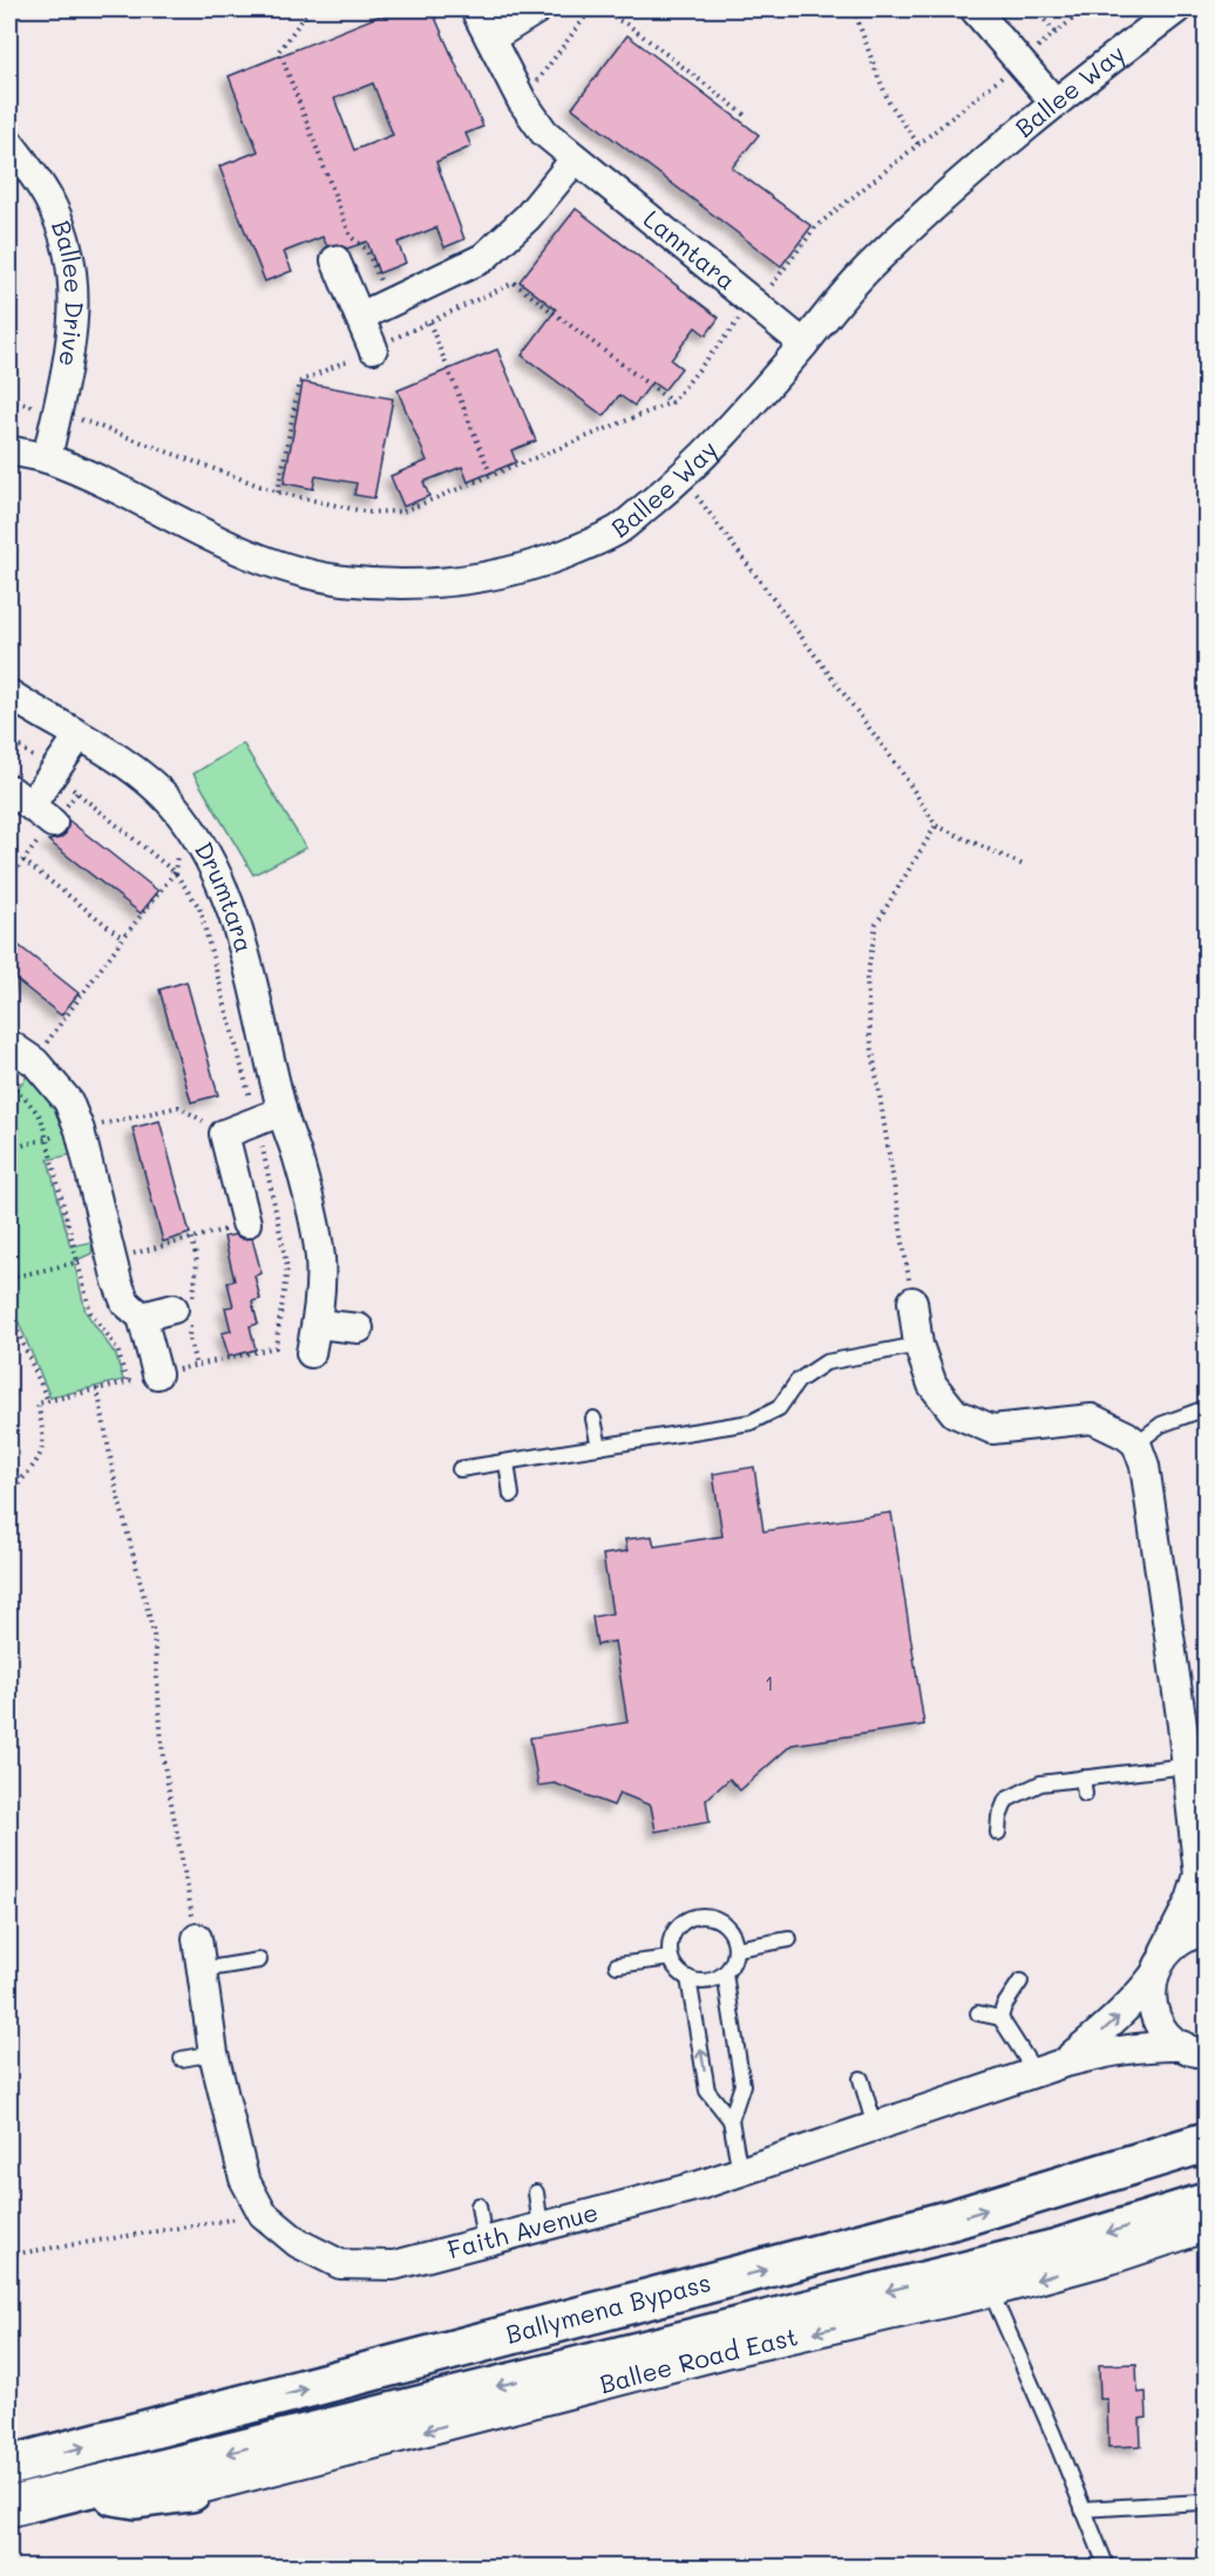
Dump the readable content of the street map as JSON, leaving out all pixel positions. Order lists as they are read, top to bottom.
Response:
{
  "streets": {
    "highway": ["Ballymena Bypass"],
    "street": [
      "Ballee Way",
      "Lanntara",
      "Ballee Drive",
      "Drumtara",
      "Faith Avenue",
      "Ballee Road East"
    ]
  },
  "crossings": [
    ["Ballee Way", "Lanntara"],
    ["Ballee Way", "Ballee Drive"]
  ],
  "one_way": ["Ballee Road East"],
  "house_numbers": ["1"]
}
